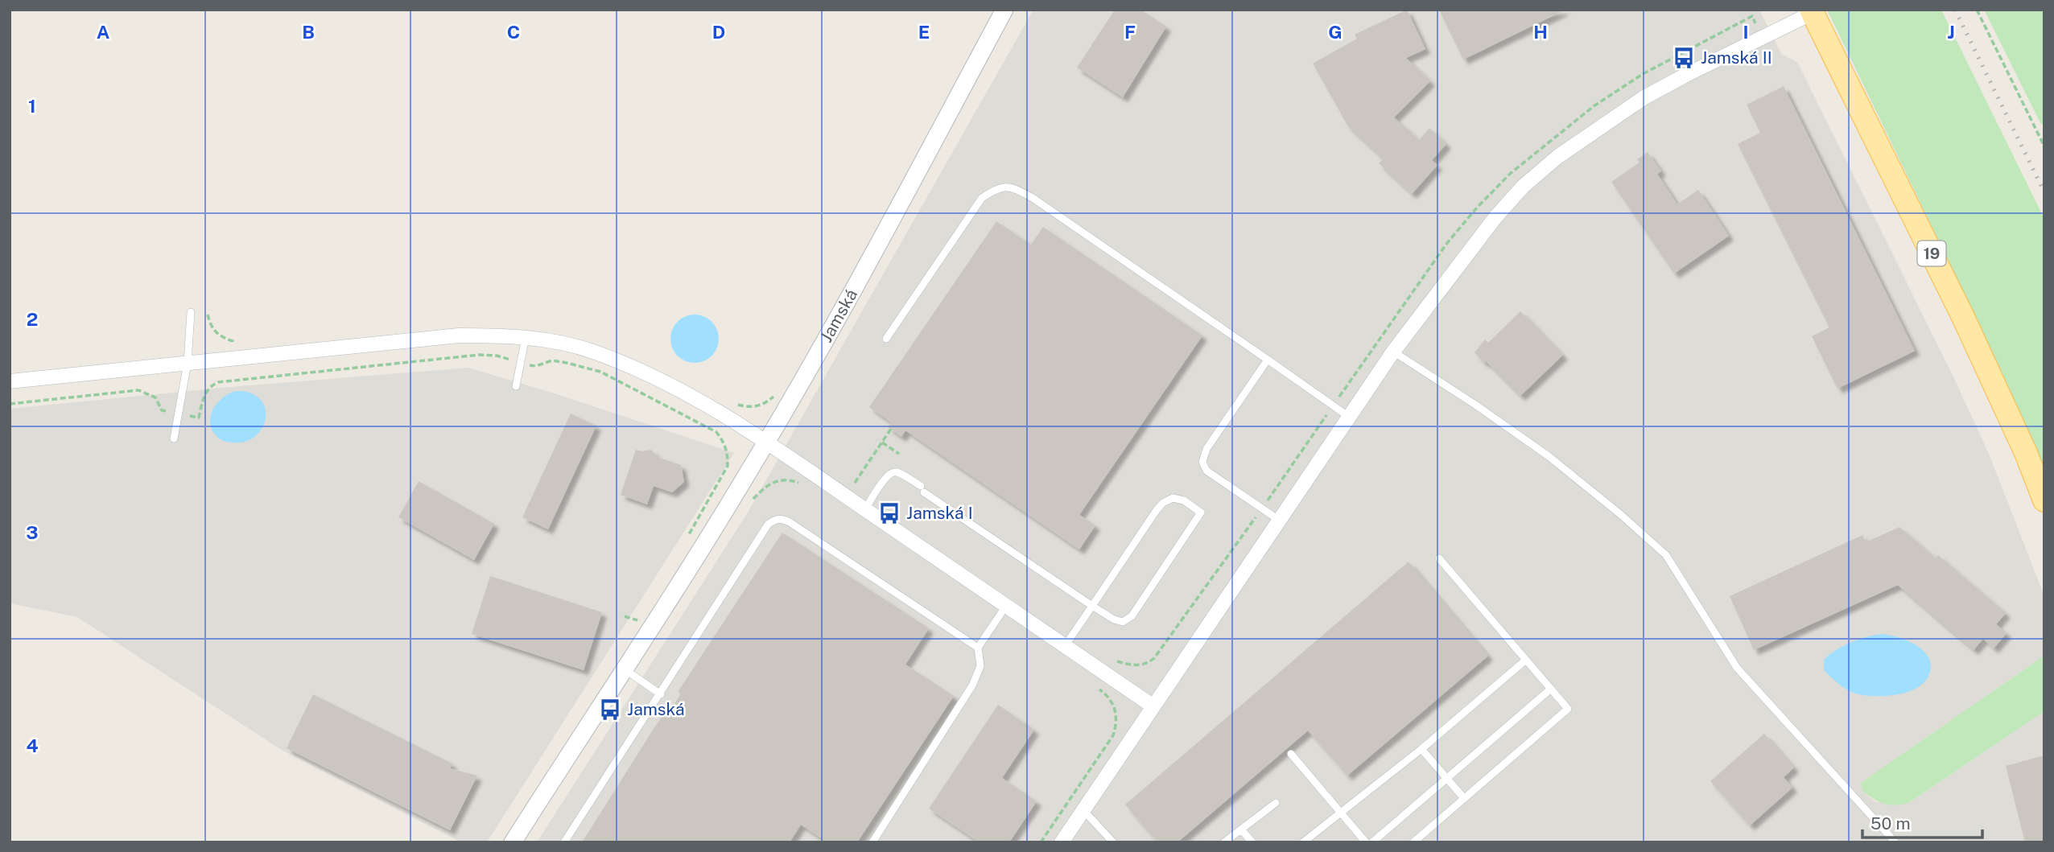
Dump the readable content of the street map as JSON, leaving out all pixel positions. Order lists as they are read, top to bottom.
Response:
{
  "streets": {
    "main road": ["19"],
    "street": ["Jamská"]
  },
  "places": {
    "bus stop": ["Jamská II", "Jamská I", "Jamská"]
  },
  "scale_bar": "50 m",
  "grid": {
    "columns": [
      "A",
      "B",
      "C",
      "D",
      "E",
      "F",
      "G",
      "H",
      "I",
      "J"
    ],
    "rows": [
      "1",
      "2",
      "3",
      "4"
    ]
  }
}
